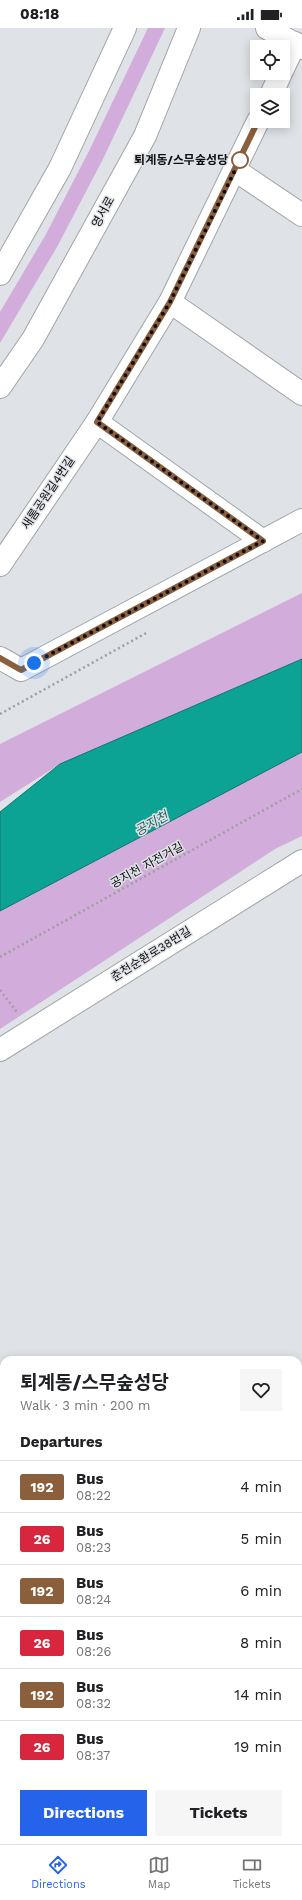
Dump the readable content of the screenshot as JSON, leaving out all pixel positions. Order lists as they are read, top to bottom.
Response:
{
  "streets": {
    "street": ["영서로", "새롬공원길4번길", "춘천순환로38번길"],
    "path": ["공지천 자전거길"]
  },
  "water": ["공지천"],
  "places": ["퇴계동/스무숲성당"],
  "lines": ["bus line 192"],
  "page": {
    "status": "08:18",
    "heading": [
      ["퇴계동/스무숲성당", "Walk · 3 min · 200 m"],
      "Departures"
    ],
    "list": [
      {
        "mark": "192",
        "name": "Bus",
        "note": "08:22",
        "value": "4 min"
      },
      {
        "mark": "26",
        "name": "Bus",
        "note": "08:23",
        "value": "5 min"
      },
      {
        "mark": "192",
        "name": "Bus",
        "note": "08:24",
        "value": "6 min"
      },
      {
        "mark": "26",
        "name": "Bus",
        "note": "08:26",
        "value": "8 min"
      },
      {
        "mark": "192",
        "name": "Bus",
        "note": "08:32",
        "value": "14 min"
      },
      {
        "mark": "26",
        "name": "Bus",
        "note": "08:37",
        "value": "19 min"
      }
    ],
    "buttons": ["Directions", "Tickets"],
    "tabs": ["Directions", "Map", "Tickets"]
  }
}
